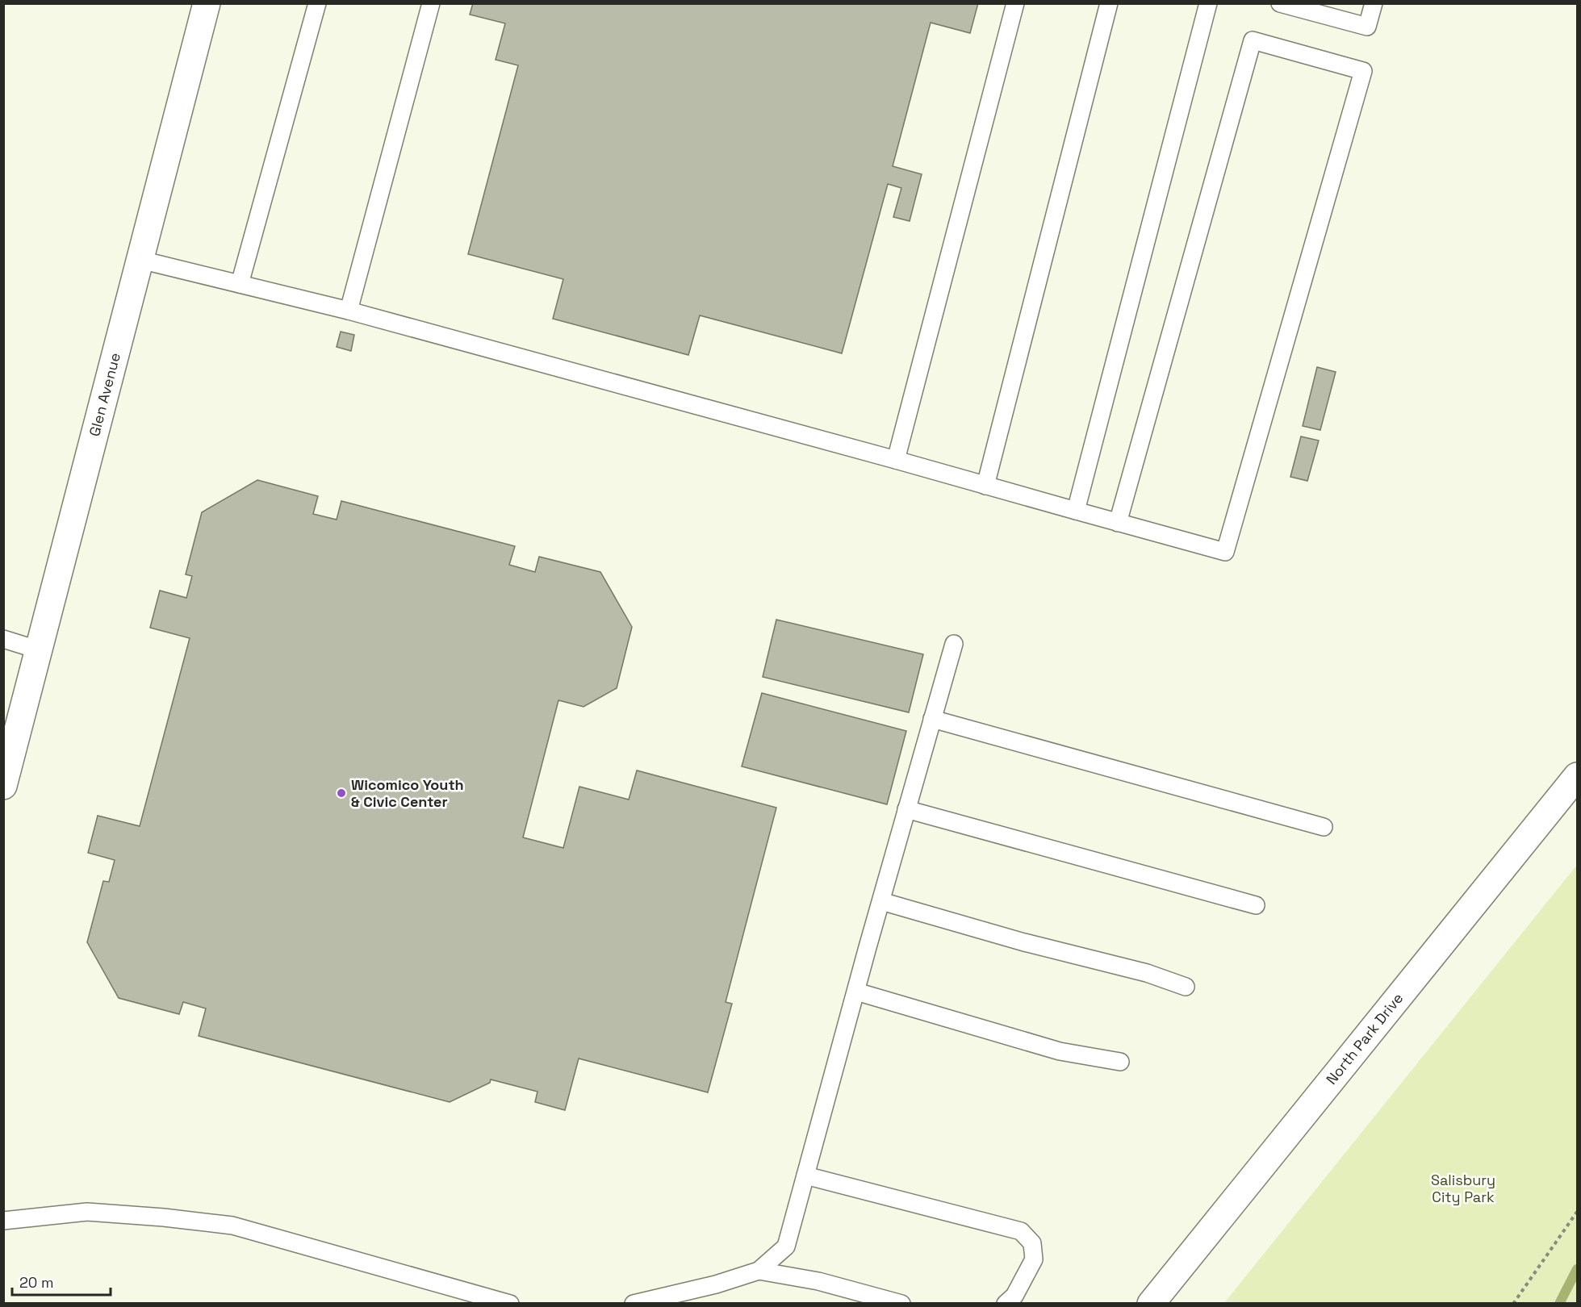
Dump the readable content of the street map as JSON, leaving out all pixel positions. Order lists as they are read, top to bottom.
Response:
{
  "streets": {
    "street": ["Glen Avenue", "North Park Drive"]
  },
  "parks": ["Salisbury City Park"],
  "places": ["Wicomico Youth & Civic Center"],
  "scale_bar": "20 m"
}
